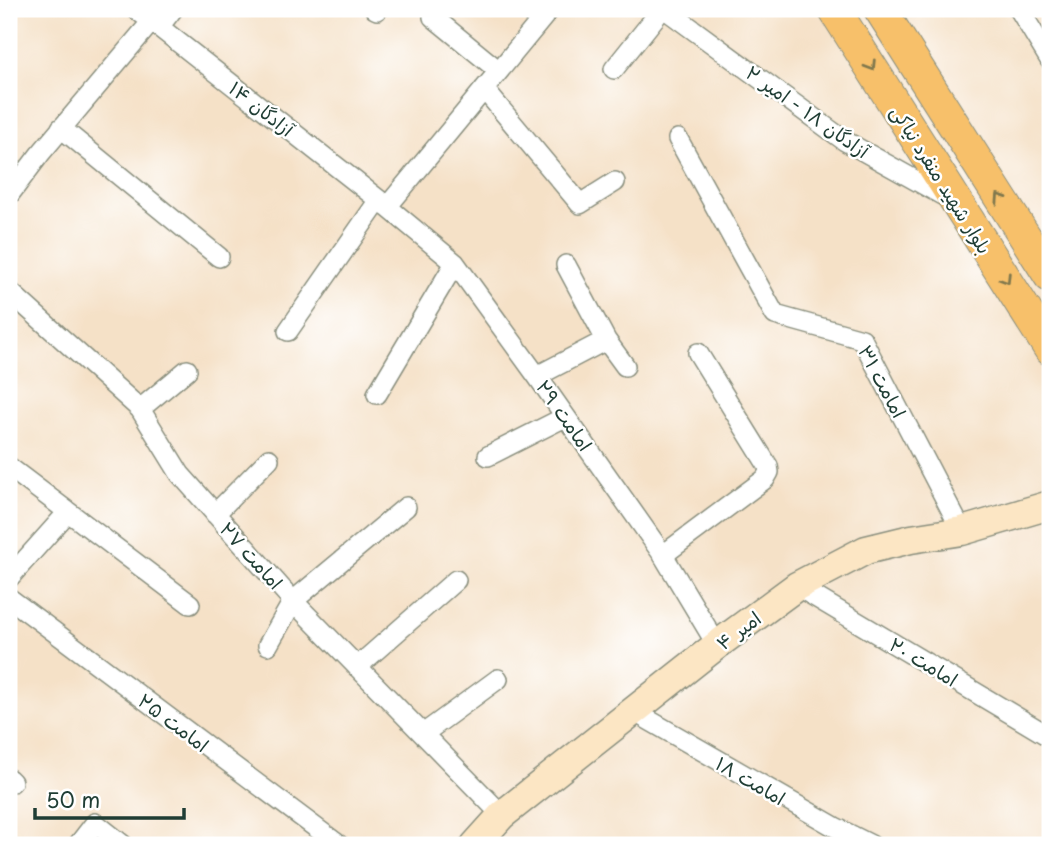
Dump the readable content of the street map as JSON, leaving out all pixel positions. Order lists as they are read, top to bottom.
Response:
{
  "streets": {
    "main road": ["بلوار شهید منفرد نیاکی"],
    "street": [
      "آزادگان ۱۴",
      "آزادگان ۱۸ - امیر ۲",
      "امامت ۳۱",
      "امامت ۲۹",
      "امامت ۲۷",
      "امیر ۴",
      "امامت ۲۰",
      "امامت ۲۵",
      "امامت ۱۸"
    ]
  },
  "crossings": [
    ["آزادگان ۱۴", "امامت ۲۹"],
    ["آزادگان ۱۸ - امیر ۲", "بلوار شهید منفرد نیاکی"],
    ["امامت ۳۱", "امیر ۴"],
    ["امامت ۲۹", "امیر ۴"],
    ["امامت ۲۷", "امیر ۴"],
    ["امیر ۴", "امامت ۲۰"],
    ["امیر ۴", "امامت ۱۸"]
  ],
  "scale_bar": "50 m"
}
